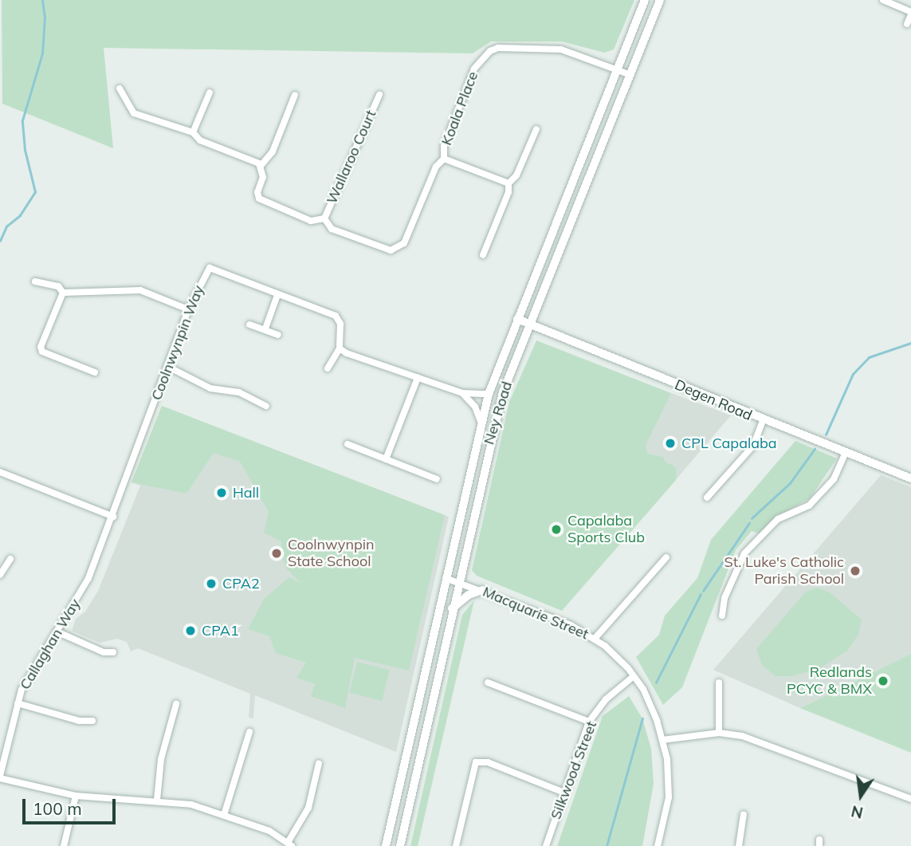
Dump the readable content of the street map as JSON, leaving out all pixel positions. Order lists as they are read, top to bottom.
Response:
{
  "streets": {
    "main road": ["Degen Road", "Ney Road"],
    "street": [
      "Koala Place",
      "Wallaroo Court",
      "Coolnwynpin Way",
      "Macquarie Street",
      "Callaghan Way",
      "Silkwood Street"
    ]
  },
  "crossings": [
    ["Koala Place", "Wallaroo Court"],
    ["Koala Place", "Ney Road"],
    ["Coolnwynpin Way", "Callaghan Way"],
    ["Degen Road", "Ney Road"],
    ["Ney Road", "Macquarie Street"],
    ["Macquarie Street", "Silkwood Street"]
  ],
  "places": [
    "CPL Capalaba",
    "Hall",
    "Capalaba Sports Club",
    "Coolnwynpin State School",
    "St. Luke's Catholic Parish School",
    "CPA2",
    "CPA1",
    "Redlands PCYC & BMX"
  ],
  "scale_bar": "100 m",
  "north": "bottom"
}
